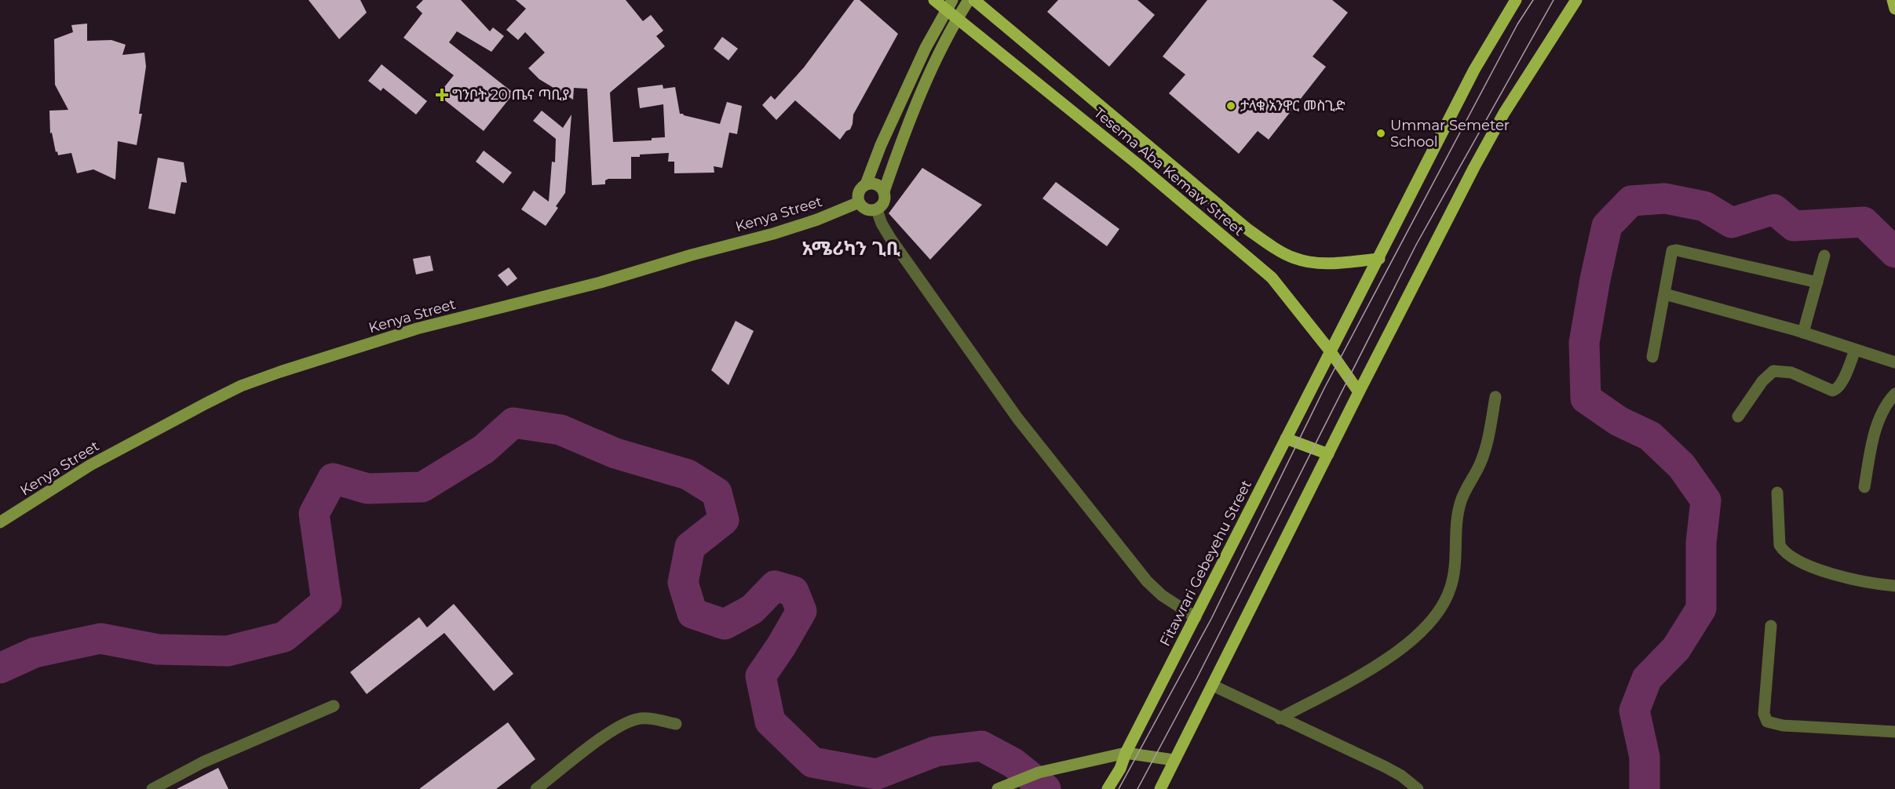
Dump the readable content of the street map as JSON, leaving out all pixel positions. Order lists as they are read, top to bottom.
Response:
{
  "streets": {
    "main road": ["Tesema Aba Kemaw Street", "Kenya Street", "Fitawrari Gebeyehu Street"]
  },
  "crossings": [
    ["Tesema Aba Kemaw Street", "Fitawrari Gebeyehu Street"]
  ],
  "districts": ["አሜሪካን ጊቢ"],
  "places": {
    "health": ["ግንቦት 20 ጤና ጣቢያ"],
    "other": ["ታላቁ አንዋር መስጊድ", "Ummar Semeter School"]
  }
}
